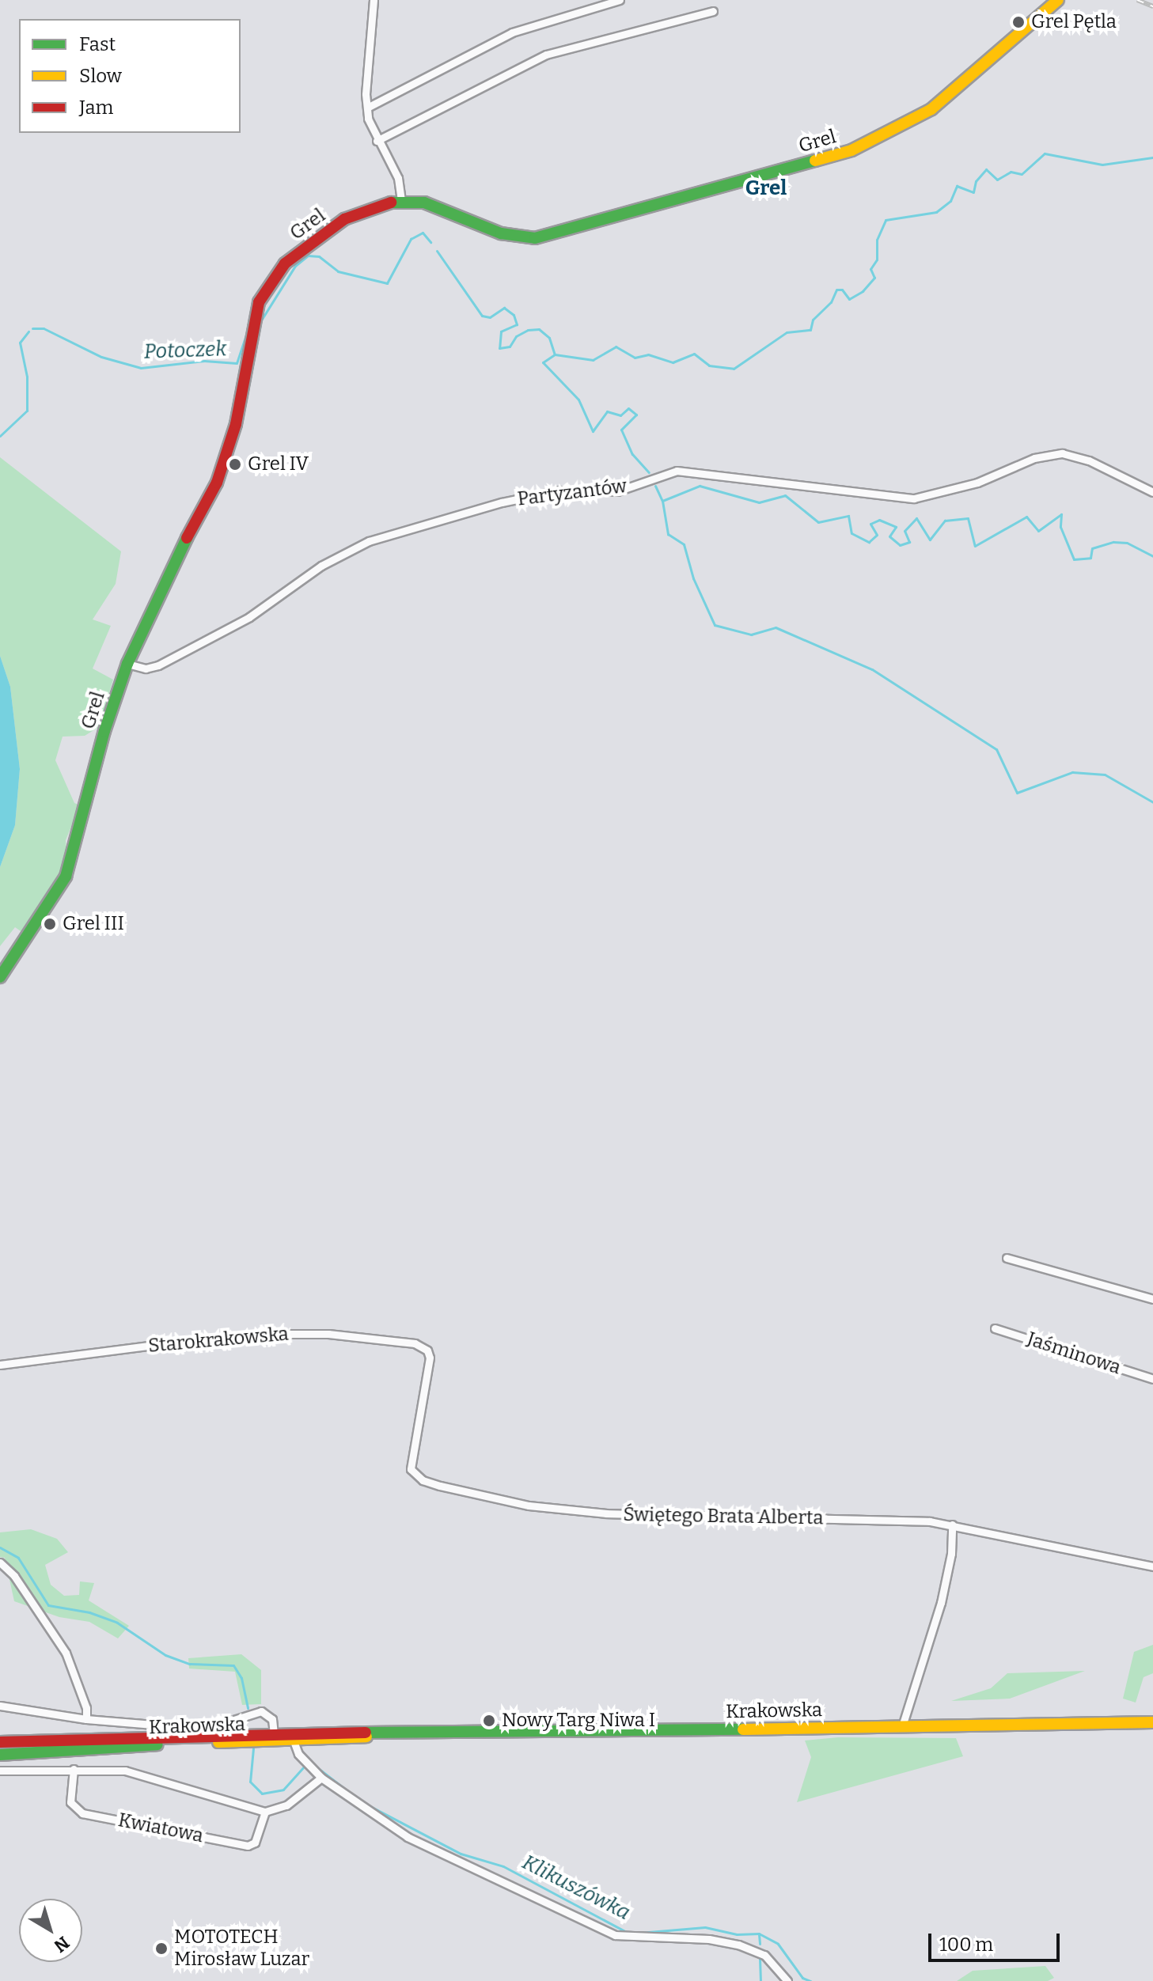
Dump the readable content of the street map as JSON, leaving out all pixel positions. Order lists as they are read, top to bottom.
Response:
{
  "streets": {
    "street": [
      "Grel",
      "Partyzantów",
      "Starokrakowska",
      "Jaśminowa",
      "Świętego Brata Alberta",
      "Krakowska",
      "Kwiatowa"
    ]
  },
  "crossings": [
    ["Grel", "Partyzantów"],
    ["Starokrakowska", "Świętego Brata Alberta"]
  ],
  "districts": ["Grel"],
  "water": ["Potoczek", "Klikuszówka"],
  "places": [
    "Grel Pętla",
    "Grel IV",
    "Grel III",
    "Nowy Targ Niwa I",
    "MOTOTECH Mirosław Luzar"
  ],
  "legend": ["Fast", "Slow", "Jam"],
  "scale_bar": "100 m",
  "north": "bottom right"
}
